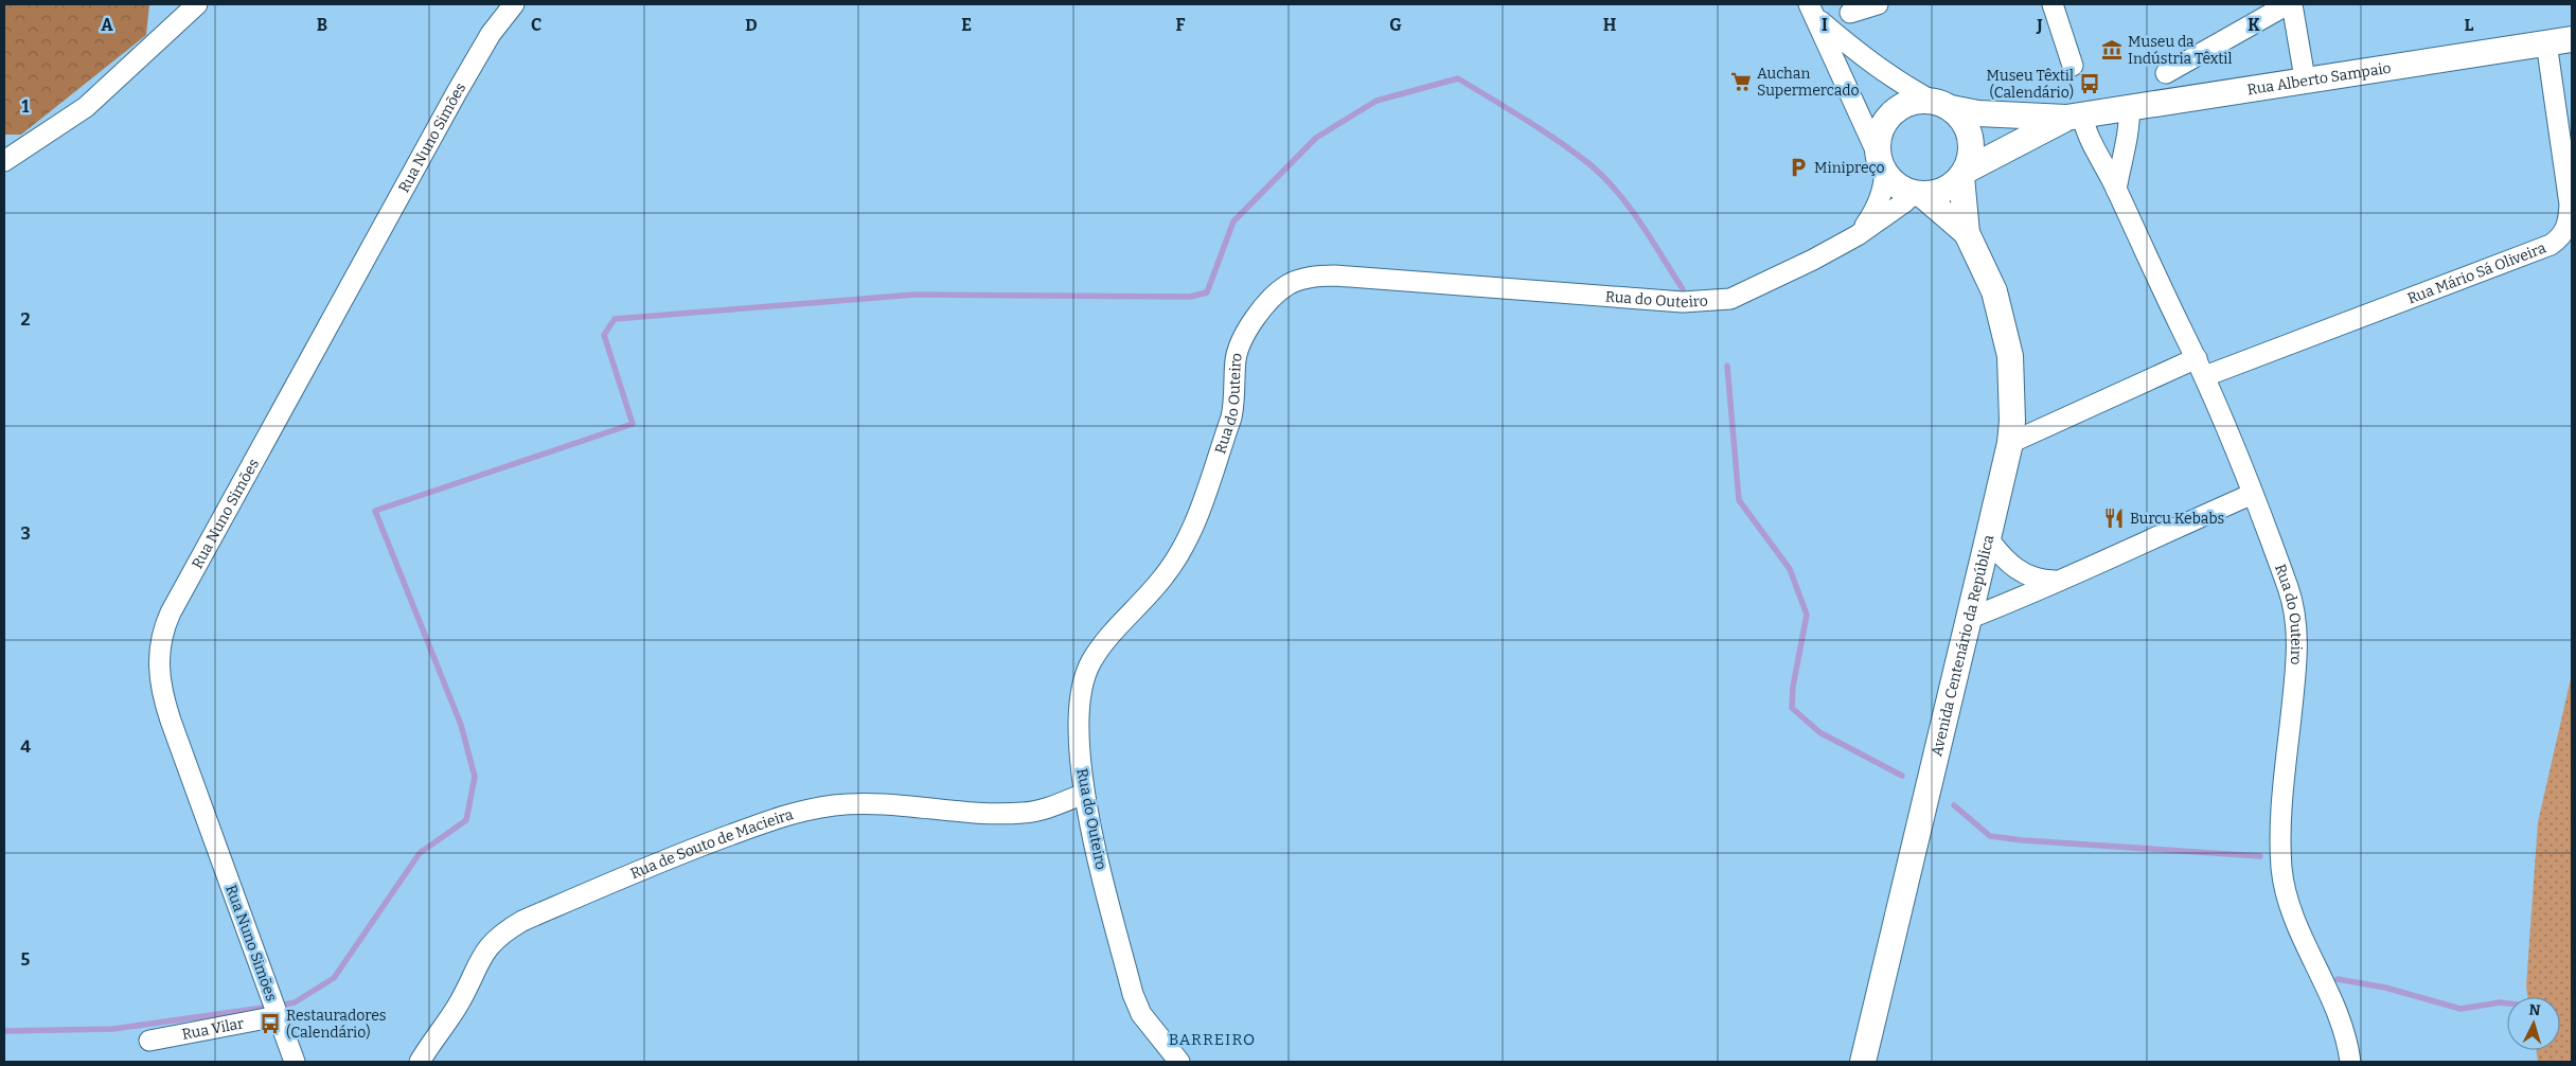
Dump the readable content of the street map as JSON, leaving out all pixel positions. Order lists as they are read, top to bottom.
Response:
{
  "streets": {
    "main road": ["Rua Alberto Sampaio", "Avenida Centenário da República"],
    "street": [
      "Rua Nuno Simões",
      "Rua Mário Sá Oliveira",
      "Rua do Outeiro",
      "Rua de Souto de Macieira",
      "Rua Vilar"
    ]
  },
  "crossings": [
    ["Rua Alberto Sampaio", "Rua Mário Sá Oliveira"],
    ["Rua Alberto Sampaio", "Rua do Outeiro"],
    ["Rua Alberto Sampaio", "Avenida Centenário da República"],
    ["Rua Nuno Simões", "Rua Vilar"],
    ["Rua Mário Sá Oliveira", "Rua do Outeiro"],
    ["Rua do Outeiro", "Avenida Centenário da República"],
    ["Rua do Outeiro", "Rua de Souto de Macieira"]
  ],
  "districts": ["BARREIRO"],
  "places": {
    "museum": ["Museu da Indústria Têxtil"],
    "supermarket": ["Auchan Supermercado"],
    "bus stop": ["Museu Têxtil (Calendário)", "Restauradores (Calendário)"],
    "parking": ["Minipreço"],
    "restaurant": ["Burcu Kebabs"]
  },
  "north": "top",
  "grid": {
    "columns": [
      "A",
      "B",
      "C",
      "D",
      "E",
      "F",
      "G",
      "H",
      "I",
      "J",
      "K",
      "L"
    ],
    "rows": [
      "1",
      "2",
      "3",
      "4",
      "5"
    ]
  }
}
